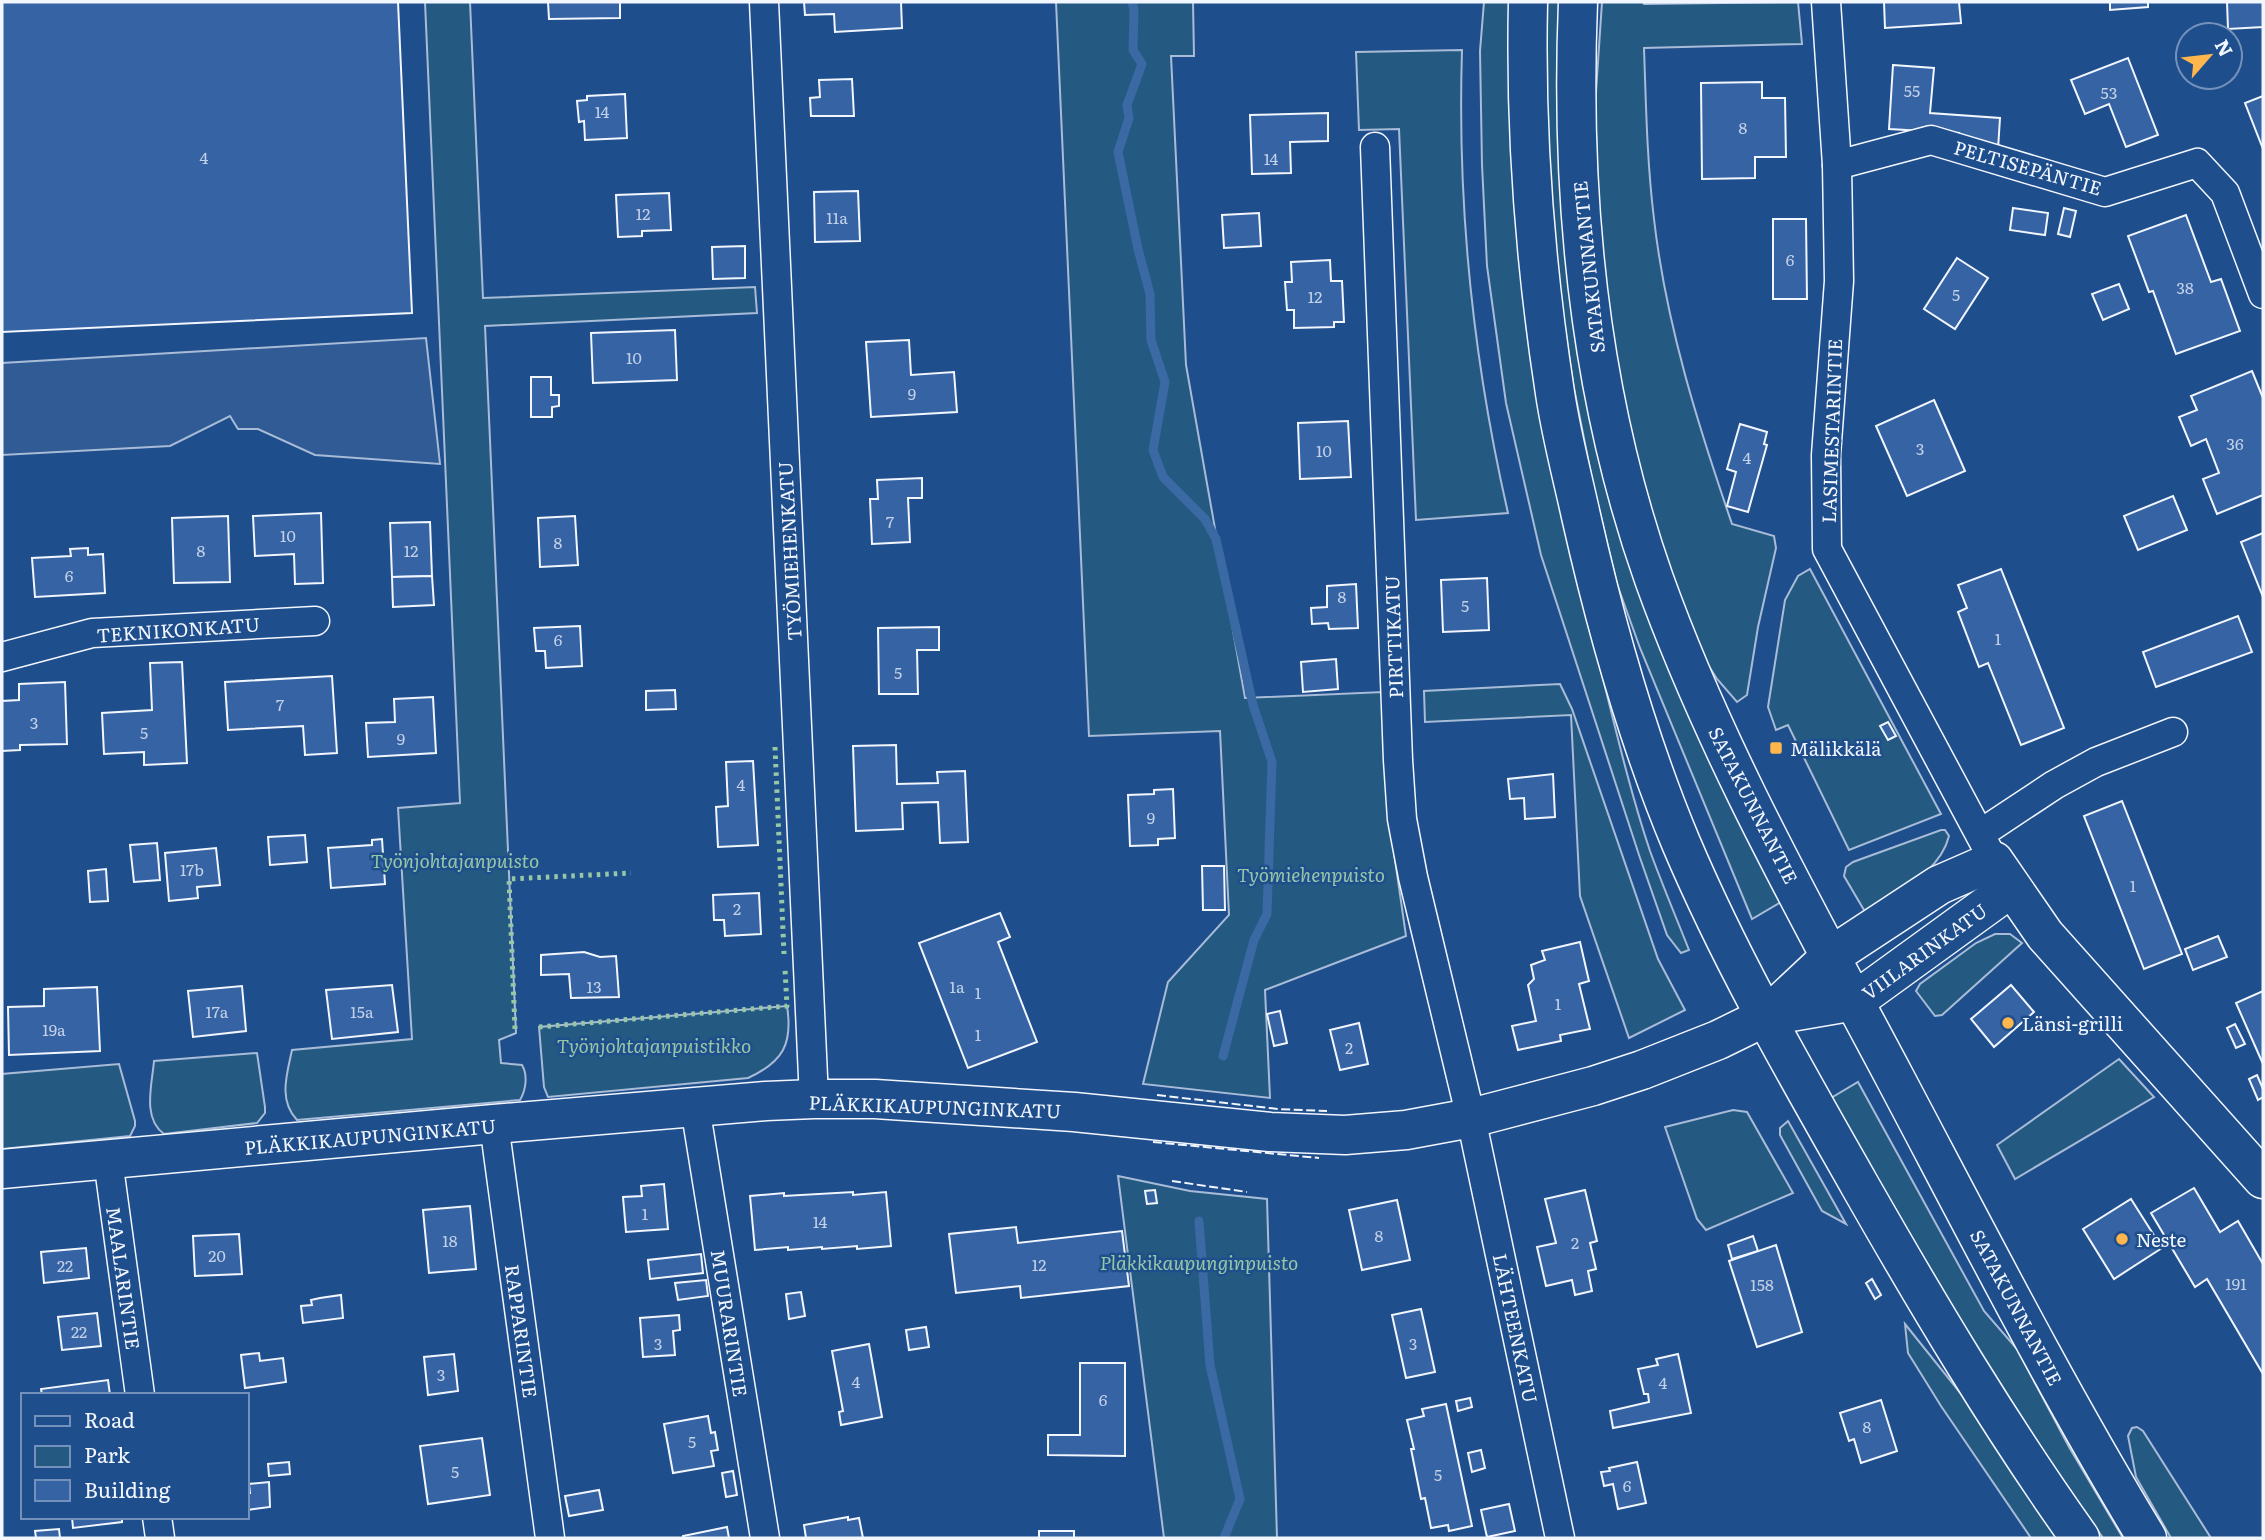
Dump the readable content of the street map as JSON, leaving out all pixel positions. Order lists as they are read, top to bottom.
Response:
{
  "streets": {
    "main road": ["SATAKUNNANTIE", "VIILARINKATU", "PLÄKKIKAUPUNGINKATU"],
    "street": [
      "PELTISEPÄNTIE",
      "LASIMESTARINTIE",
      "TYÖMIEHENKATU",
      "TEKNIKONKATU",
      "PIRTTIKATU",
      "MAALARINTIE",
      "MUURARINTIE",
      "LÄHTEENKATU",
      "RAPPARINTIE"
    ]
  },
  "crossings": [
    ["PELTISEPÄNTIE", "LASIMESTARINTIE"],
    ["SATAKUNNANTIE", "VIILARINKATU"],
    ["LASIMESTARINTIE", "VIILARINKATU"],
    ["TYÖMIEHENKATU", "PLÄKKIKAUPUNGINKATU"],
    ["PIRTTIKATU", "PLÄKKIKAUPUNGINKATU"],
    ["PIRTTIKATU", "LÄHTEENKATU"],
    ["VIILARINKATU", "PLÄKKIKAUPUNGINKATU"],
    ["PLÄKKIKAUPUNGINKATU", "MAALARINTIE"],
    ["PLÄKKIKAUPUNGINKATU", "MUURARINTIE"],
    ["PLÄKKIKAUPUNGINKATU", "LÄHTEENKATU"],
    ["PLÄKKIKAUPUNGINKATU", "RAPPARINTIE"]
  ],
  "parks": [
    "Työnjohtajanpuisto",
    "Työmiehenpuisto",
    "Työnjohtajanpuistikko",
    "Pläkkikaupunginpuisto"
  ],
  "places": {
    "transit": ["Mälikkälä"],
    "other": ["Länsi-grilli", "Neste"]
  },
  "house_numbers": [
    "55",
    "53",
    "14",
    "8",
    "4",
    "14",
    "12",
    "11a",
    "6",
    "38",
    "5",
    "12",
    "10",
    "9",
    "36",
    "3",
    "10",
    "4",
    "7",
    "10",
    "8",
    "8",
    "12",
    "6",
    "8",
    "5",
    "1",
    "6",
    "5",
    "7",
    "3",
    "5",
    "9",
    "4",
    "9",
    "17b",
    "1",
    "2",
    "13",
    "1a",
    "1",
    "1",
    "17a",
    "15a",
    "19a",
    "1",
    "2",
    "1",
    "14",
    "8",
    "18",
    "2",
    "20",
    "12",
    "22",
    "191",
    "158",
    "22",
    "3",
    "3",
    "3",
    "4",
    "4",
    "6",
    "8",
    "5",
    "5",
    "5",
    "6"
  ],
  "legend": ["Road", "Park", "Building"],
  "north": "top right"
}
